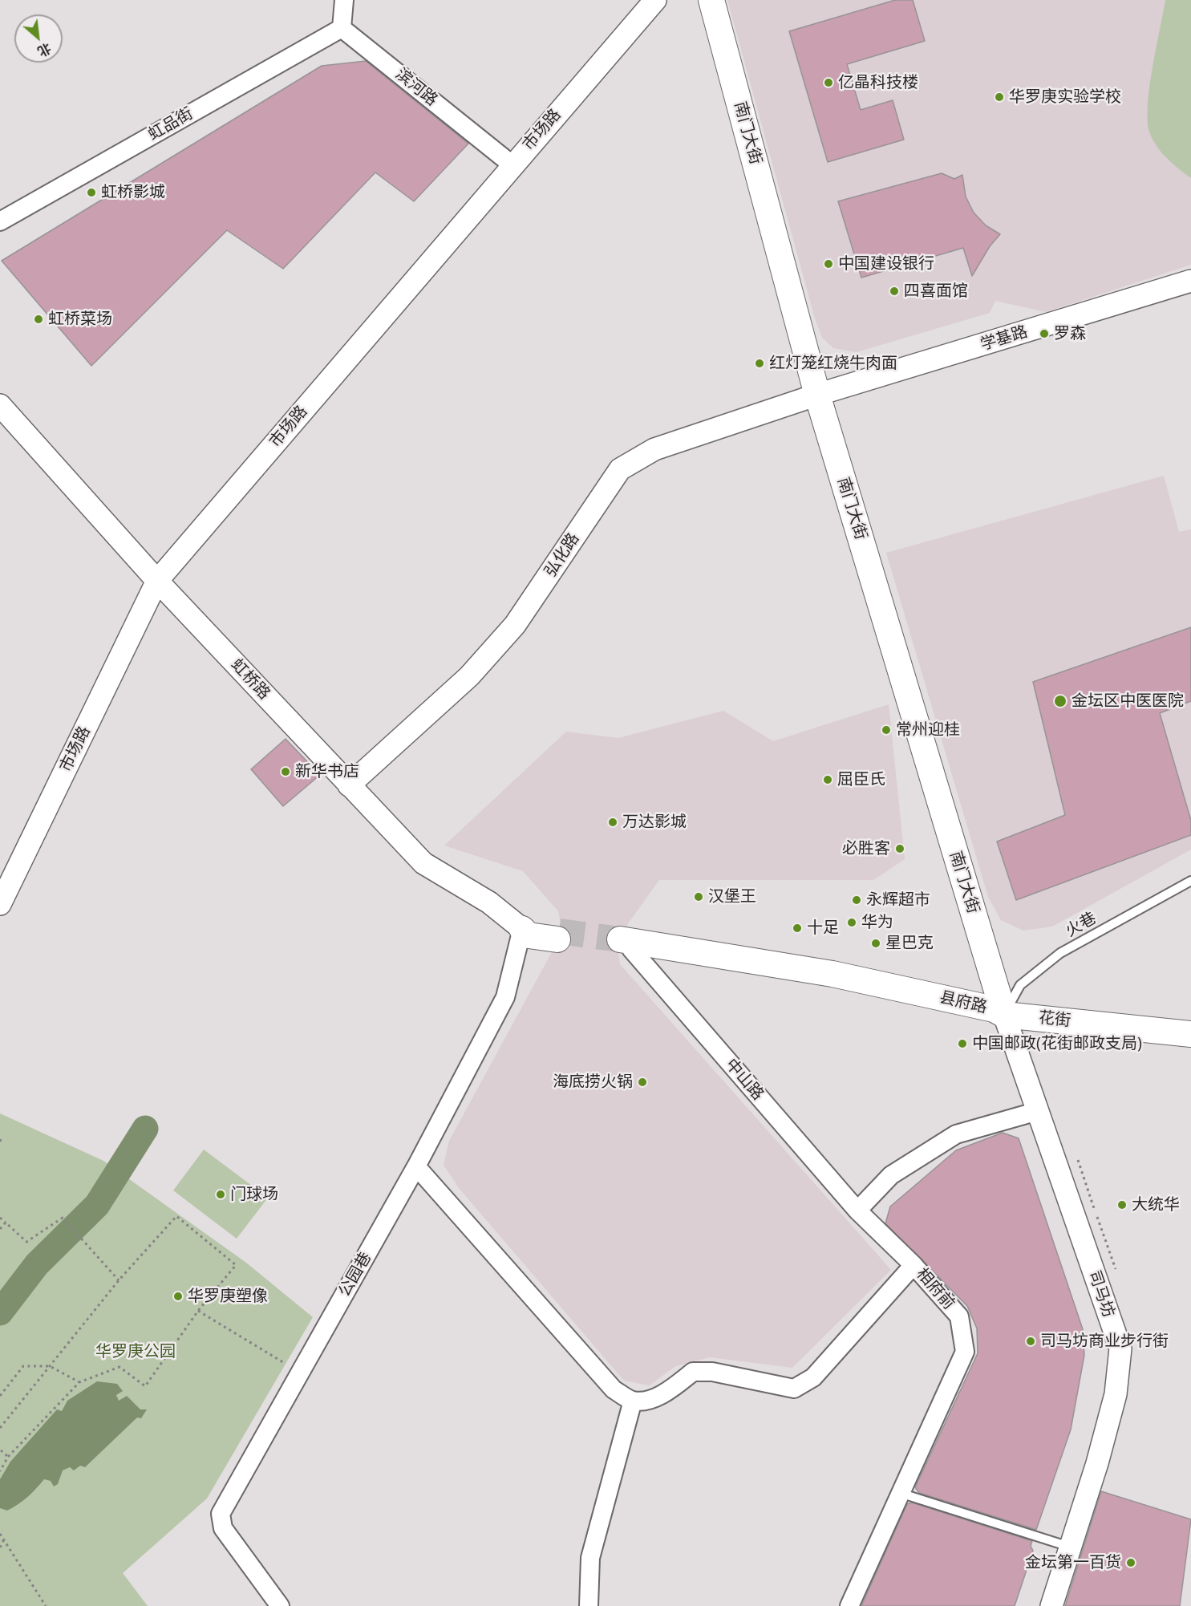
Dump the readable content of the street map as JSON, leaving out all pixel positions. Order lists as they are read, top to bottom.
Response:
{
  "streets": {
    "main road": ["南门大街", "县府路", "花街"],
    "street": [
      "滨河路",
      "虹品街",
      "市场路",
      "学基路",
      "弘化路",
      "虹桥路",
      "中山路",
      "公园巷",
      "相府前",
      "司马坊"
    ],
    "lane": ["火巷"]
  },
  "crossings": [
    ["滨河路", "虹品街"],
    ["滨河路", "市场路"],
    ["市场路", "虹桥路"],
    ["南门大街", "学基路"],
    ["南门大街", "弘化路"],
    ["南门大街", "火巷"],
    ["南门大街", "县府路"],
    ["南门大街", "花街"],
    ["南门大街", "司马坊"],
    ["学基路", "弘化路"],
    ["弘化路", "虹桥路"],
    ["虹桥路", "公园巷"],
    ["火巷", "县府路"],
    ["火巷", "花街"],
    ["火巷", "司马坊"],
    ["县府路", "花街"],
    ["县府路", "中山路"],
    ["县府路", "司马坊"],
    ["花街", "司马坊"],
    ["中山路", "相府前"]
  ],
  "parks": ["华罗庚公园"],
  "places": [
    "亿晶科技楼",
    "华罗庚实验学校",
    "虹桥影城",
    "中国建设银行",
    "四喜面馆",
    "虹桥菜场",
    "罗森",
    "红灯笼红烧牛肉面",
    "金坛区中医医院",
    "常州迎桂",
    "新华书店",
    "屈臣氏",
    "万达影城",
    "必胜客",
    "汉堡王",
    "永辉超市",
    "华为",
    "十足",
    "星巴克",
    "中国邮政(花街邮政支局)",
    "海底捞火锅",
    "门球场",
    "大统华",
    "华罗庚塑像",
    "司马坊商业步行街",
    "金坛第一百货"
  ],
  "north": "bottom right"
}
